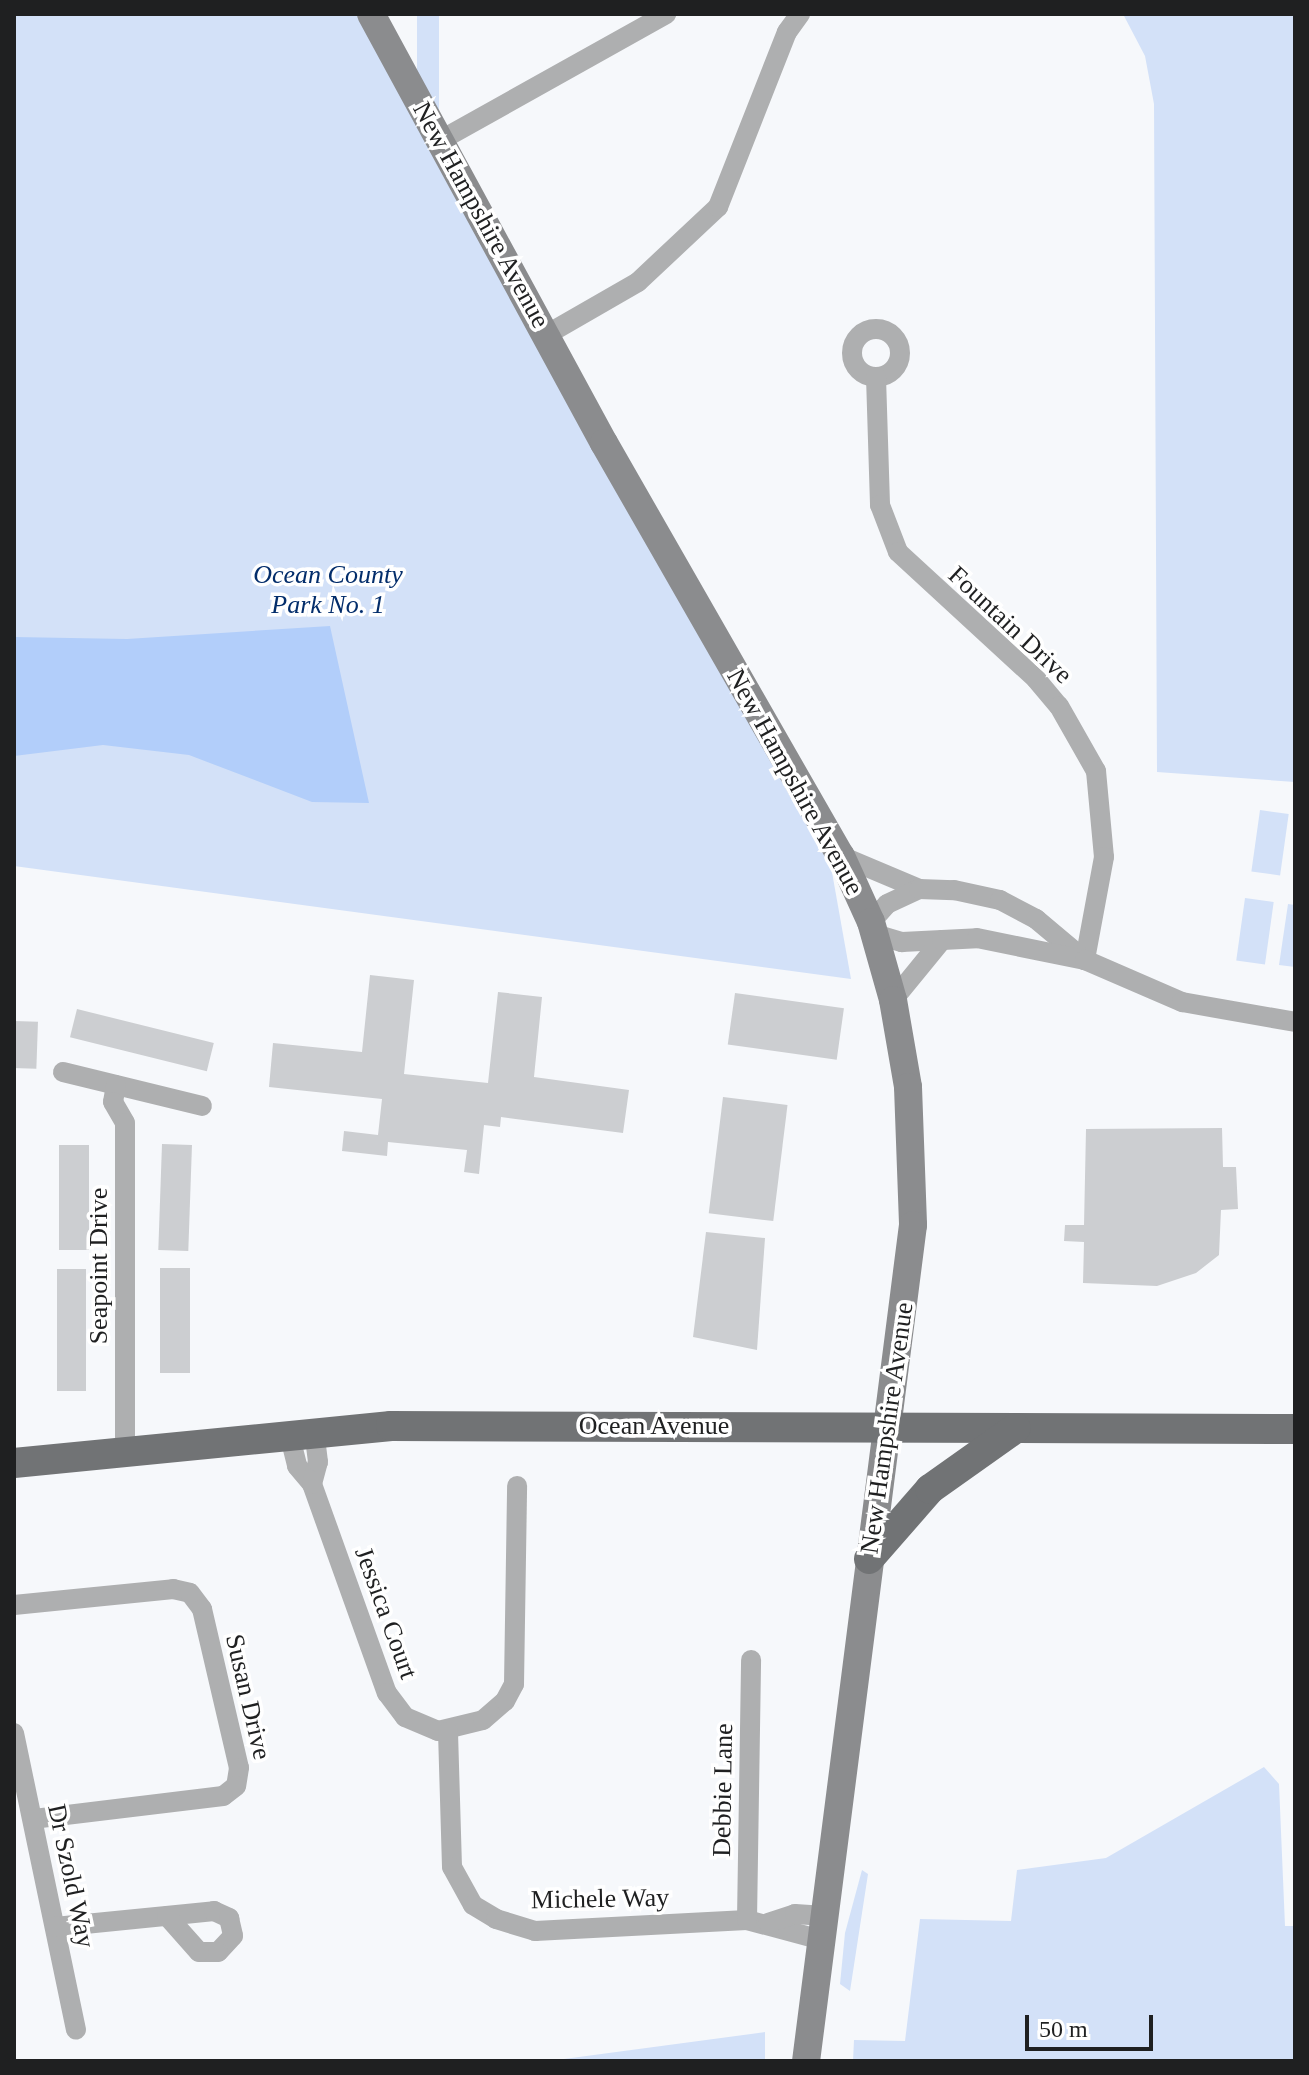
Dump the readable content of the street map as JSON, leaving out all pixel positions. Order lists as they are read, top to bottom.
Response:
{
  "streets": {
    "main road": ["New Hampshire Avenue", "Ocean Avenue"],
    "street": [
      "Fountain Drive",
      "Seapoint Drive",
      "Jessica Court",
      "Susan Drive",
      "Debbie Lane",
      "Dr Szold Way",
      "Michele Way"
    ]
  },
  "crossings": [
    ["New Hampshire Avenue", "Ocean Avenue"],
    ["New Hampshire Avenue", "Michele Way"],
    ["Seapoint Drive", "Ocean Avenue"],
    ["Ocean Avenue", "Jessica Court"],
    ["Jessica Court", "Michele Way"],
    ["Susan Drive", "Dr Szold Way"],
    ["Debbie Lane", "Michele Way"]
  ],
  "parks": ["Ocean County Park No. 1"],
  "scale_bar": "50 m"
}
